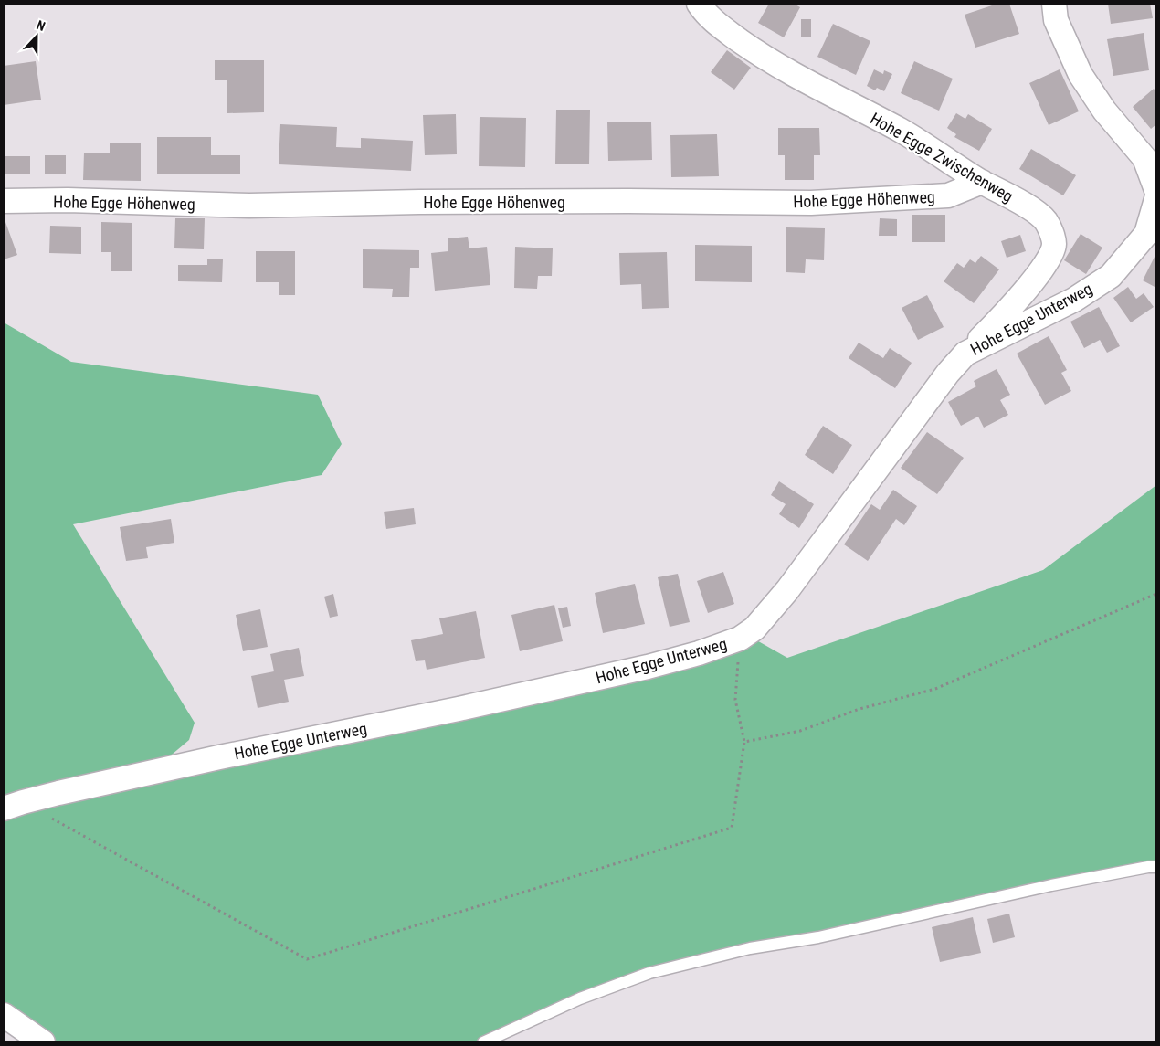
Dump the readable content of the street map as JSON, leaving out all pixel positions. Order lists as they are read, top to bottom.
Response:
{
  "streets": {
    "street": ["Hohe Egge Zwischenweg", "Hohe Egge Höhenweg", "Hohe Egge Unterweg"]
  },
  "crossings": [
    ["Hohe Egge Zwischenweg", "Hohe Egge Höhenweg"],
    ["Hohe Egge Zwischenweg", "Hohe Egge Unterweg"]
  ],
  "north": "top"
}
